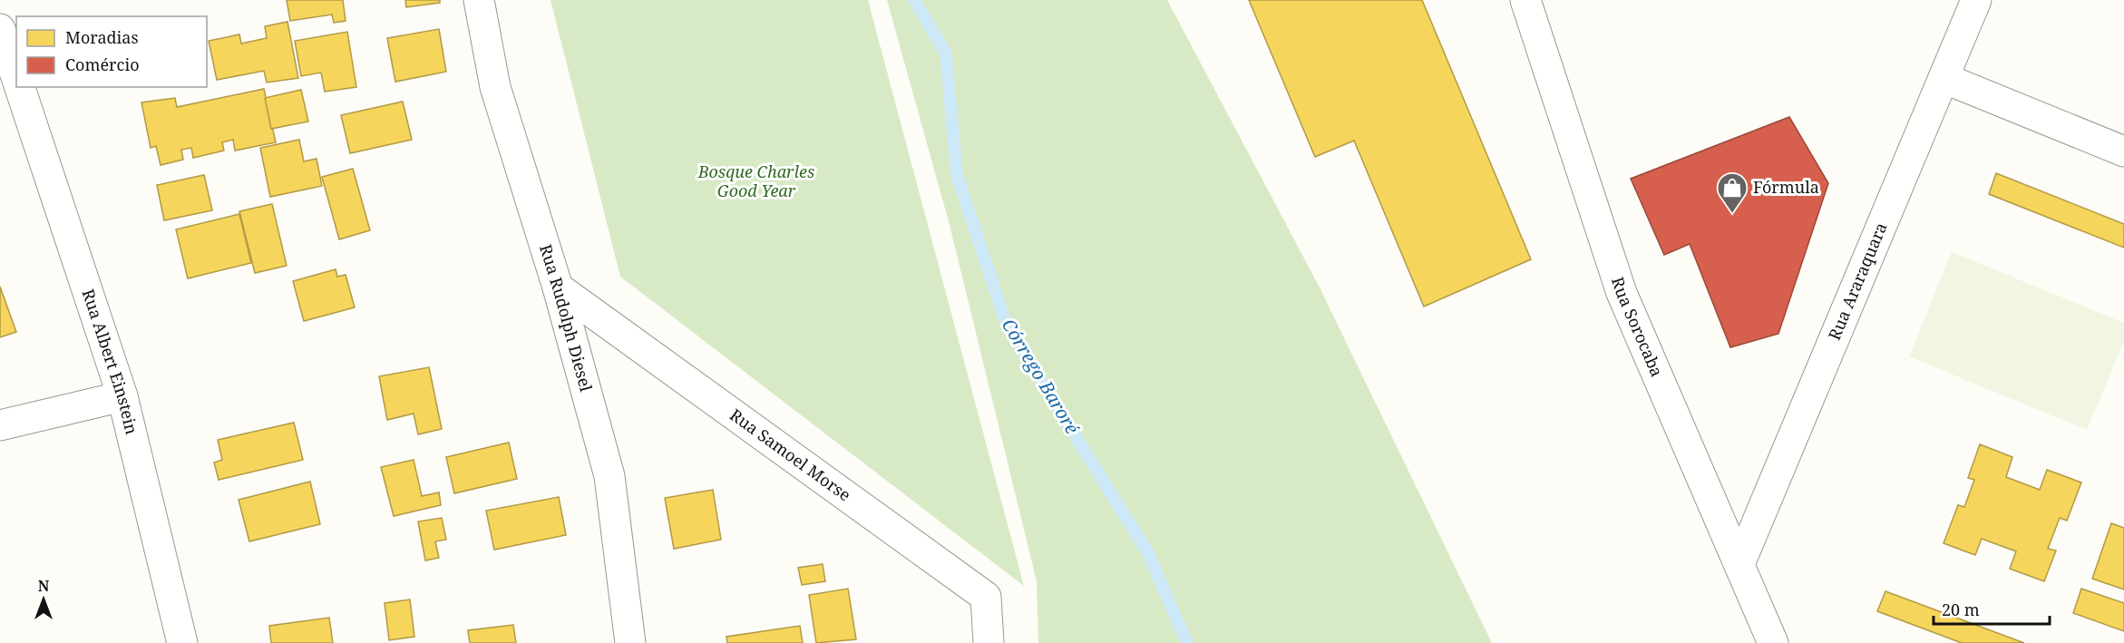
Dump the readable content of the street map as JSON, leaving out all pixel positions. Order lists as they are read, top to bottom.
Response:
{
  "streets": {
    "street": [
      "Rua Araraquara",
      "Rua Rudolph Diesel",
      "Rua Sorocaba",
      "Rua Albert Einstein",
      "Rua Samoel Morse"
    ]
  },
  "crossings": [
    ["Rua Araraquara", "Rua Sorocaba"],
    ["Rua Rudolph Diesel", "Rua Samoel Morse"]
  ],
  "water": ["Córrego Baroré"],
  "parks": ["Bosque Charles Good Year"],
  "places": {
    "shop": ["Fórmula"]
  },
  "legend": ["Moradias", "Comércio"],
  "scale_bar": "20 m",
  "north": "top"
}
